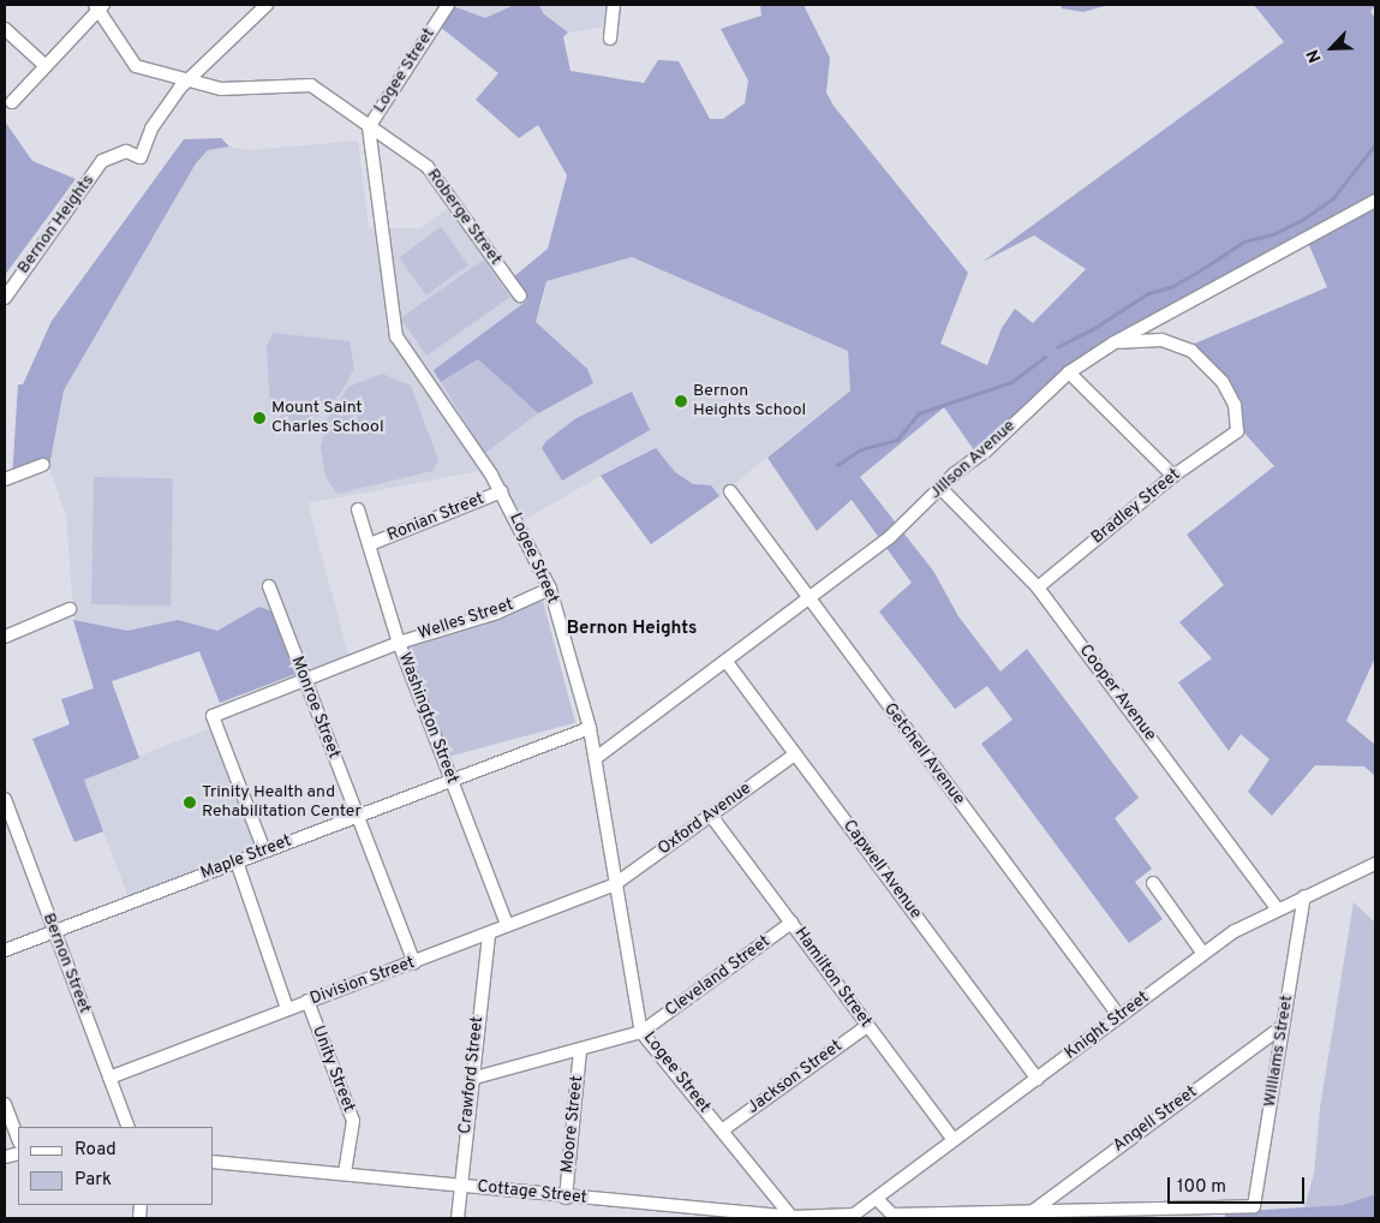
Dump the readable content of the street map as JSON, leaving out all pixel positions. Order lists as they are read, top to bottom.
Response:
{
  "streets": {
    "street": [
      "Logee Street",
      "Roberge Street",
      "Bernon Heights",
      "Jillson Avenue",
      "Bradley Street",
      "Ronian Street",
      "Welles Street",
      "Cooper Avenue",
      "Monroe Street",
      "Washington Street",
      "Getchell Avenue",
      "Oxford Avenue",
      "Maple Street",
      "Capwell Avenue",
      "Bernon Street",
      "Cleveland Street",
      "Hamilton Street",
      "Division Street",
      "Knight Street",
      "Williams Street",
      "Unity Street",
      "Crawford Street",
      "Jackson Street",
      "Angell Street",
      "Moore Street",
      "Cottage Street"
    ]
  },
  "crossings": [
    ["Logee Street", "Roberge Street"],
    ["Logee Street", "Jillson Avenue"],
    ["Logee Street", "Ronian Street"],
    ["Logee Street", "Welles Street"],
    ["Logee Street", "Oxford Avenue"],
    ["Logee Street", "Maple Street"],
    ["Logee Street", "Cleveland Street"],
    ["Logee Street", "Division Street"],
    ["Logee Street", "Jackson Street"],
    ["Logee Street", "Cottage Street"],
    ["Roberge Street", "Bernon Heights"],
    ["Jillson Avenue", "Bradley Street"],
    ["Jillson Avenue", "Cooper Avenue"],
    ["Jillson Avenue", "Getchell Avenue"],
    ["Jillson Avenue", "Capwell Avenue"],
    ["Bradley Street", "Cooper Avenue"],
    ["Ronian Street", "Washington Street"],
    ["Welles Street", "Monroe Street"],
    ["Welles Street", "Washington Street"],
    ["Welles Street", "Maple Street"],
    ["Cooper Avenue", "Knight Street"],
    ["Monroe Street", "Maple Street"],
    ["Monroe Street", "Division Street"],
    ["Washington Street", "Maple Street"],
    ["Washington Street", "Division Street"],
    ["Getchell Avenue", "Knight Street"],
    ["Oxford Avenue", "Capwell Avenue"],
    ["Oxford Avenue", "Hamilton Street"],
    ["Oxford Avenue", "Division Street"],
    ["Maple Street", "Bernon Street"],
    ["Capwell Avenue", "Knight Street"],
    ["Bernon Street", "Division Street"],
    ["Cleveland Street", "Hamilton Street"],
    ["Cleveland Street", "Crawford Street"],
    ["Cleveland Street", "Moore Street"],
    ["Hamilton Street", "Knight Street"],
    ["Hamilton Street", "Jackson Street"],
    ["Division Street", "Unity Street"],
    ["Division Street", "Crawford Street"],
    ["Knight Street", "Williams Street"],
    ["Knight Street", "Cottage Street"],
    ["Williams Street", "Angell Street"],
    ["Unity Street", "Cottage Street"],
    ["Crawford Street", "Cottage Street"],
    ["Moore Street", "Cottage Street"]
  ],
  "districts": ["Bernon Heights"],
  "places": ["Bernon Heights School", "Mount Saint Charles School", "Trinity Health and Rehabilitation Center"],
  "legend": ["Road", "Park"],
  "scale_bar": "100 m",
  "north": "bottom left"
}
